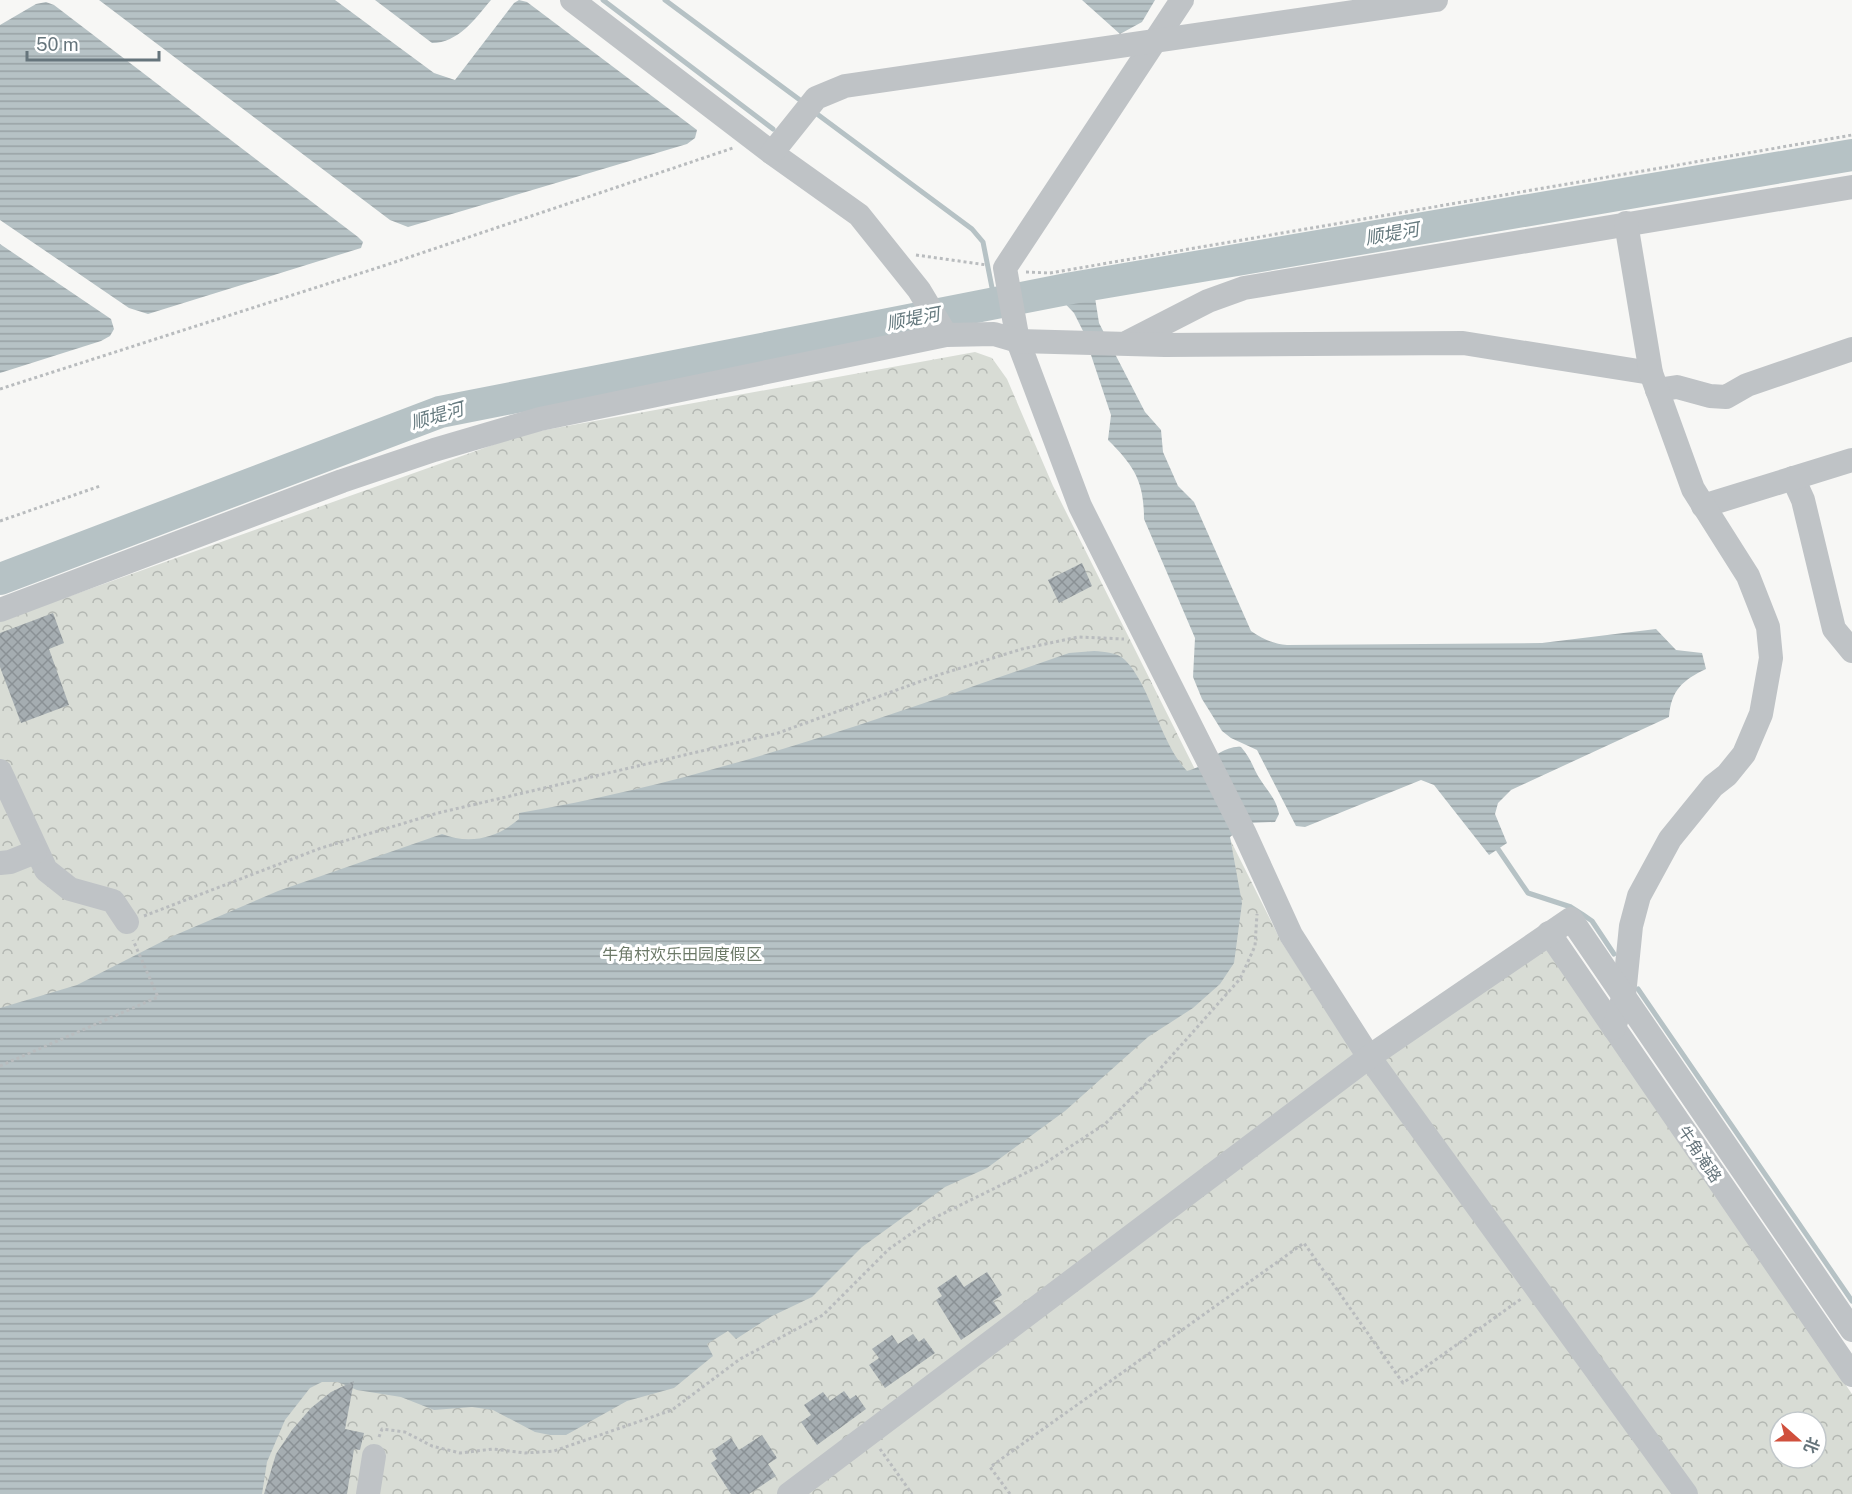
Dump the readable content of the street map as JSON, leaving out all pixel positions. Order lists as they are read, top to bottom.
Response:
{
  "streets": {
    "street": ["牛角淹路"]
  },
  "water": ["顺堤河"],
  "parks": ["牛角村欢乐田园度假区"],
  "scale_bar": "50 m",
  "north": "right"
}
